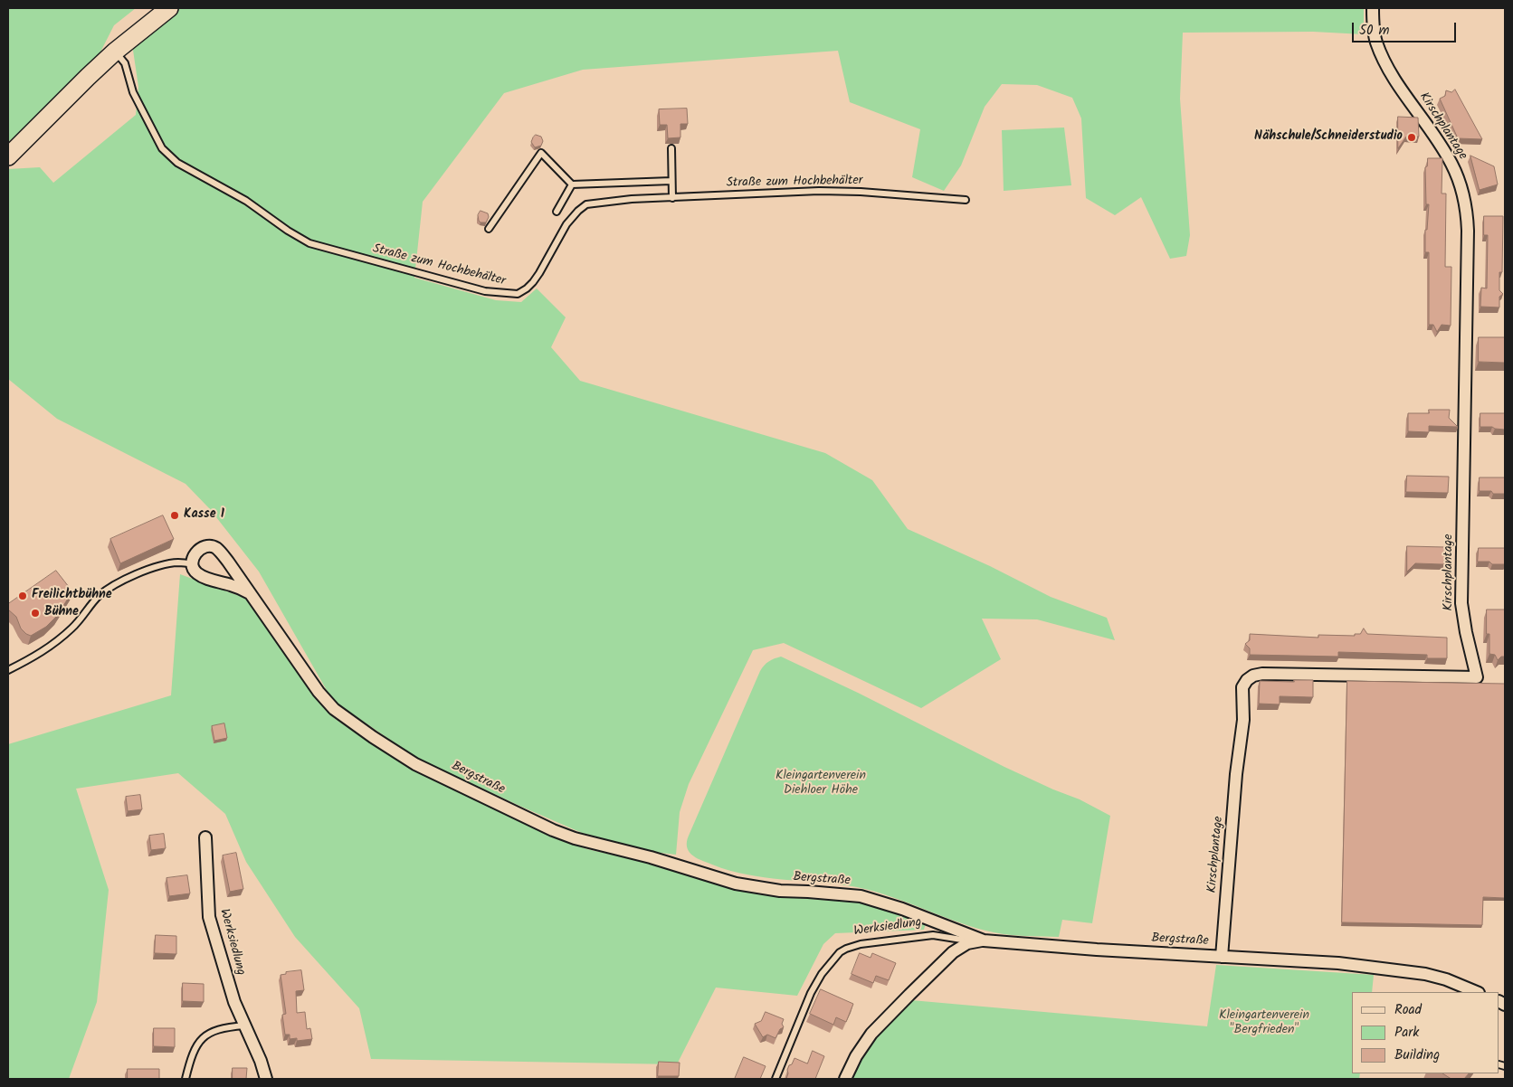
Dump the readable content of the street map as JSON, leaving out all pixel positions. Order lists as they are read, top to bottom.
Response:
{
  "streets": {
    "street": ["Kirschplantage", "Bergstraße", "Werksiedlung"],
    "lane": ["Straße zum Hochbehälter"]
  },
  "crossings": [
    ["Kirschplantage", "Bergstraße"],
    ["Bergstraße", "Werksiedlung"]
  ],
  "parks": ["Kleingartenverein Diehloer Höhe", "Kleingartenverein \"Bergfrieden\""],
  "places": [
    "Nähschule/Schneiderstudio",
    "Kasse 1",
    "Freilichtbühne",
    "Bühne"
  ],
  "legend": ["Road", "Park", "Building"],
  "scale_bar": "50 m"
}
